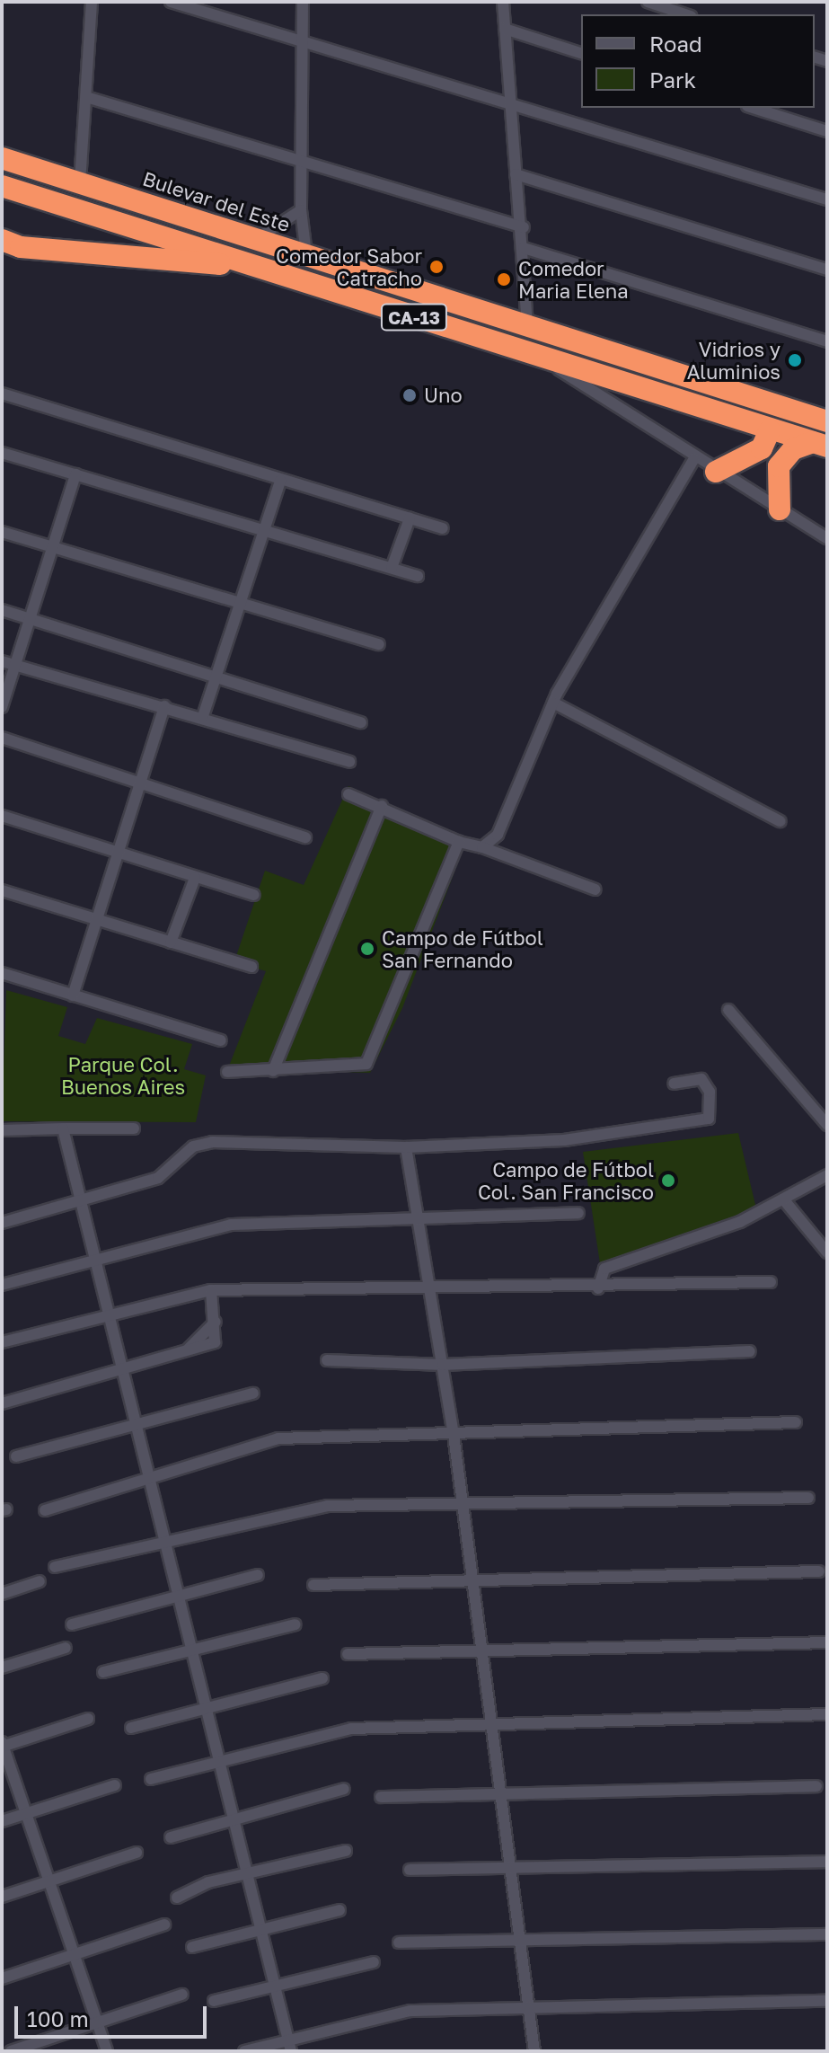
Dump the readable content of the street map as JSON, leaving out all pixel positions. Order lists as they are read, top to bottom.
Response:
{
  "streets": {
    "highway": ["Bulevar del Este", "CA-13"]
  },
  "parks": ["Parque Col. Buenos Aires"],
  "places": [
    "Comedor Sabor Catracho",
    "Comedor Maria Elena",
    "Vidrios y Aluminios",
    "Uno",
    "Campo de Fútbol San Fernando",
    "Campo de Fútbol Col. San Francisco"
  ],
  "legend": ["Road", "Park"],
  "scale_bar": "100 m"
}
